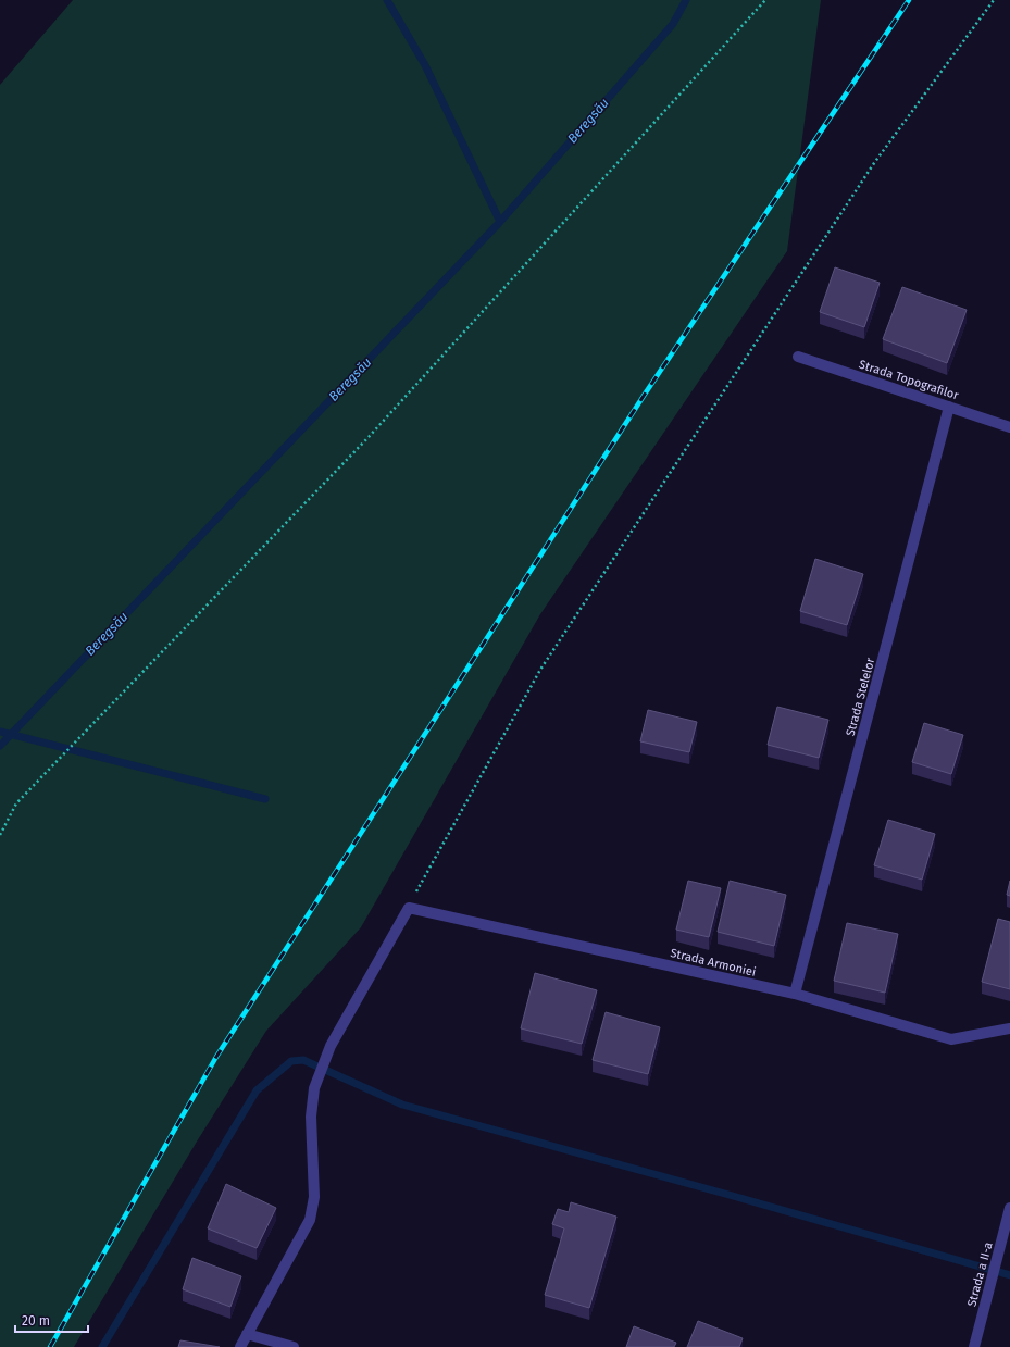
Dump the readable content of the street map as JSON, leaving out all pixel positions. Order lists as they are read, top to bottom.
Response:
{
  "streets": {
    "street": [
      "Strada Topografilor",
      "Strada Stelelor",
      "Strada Armoniei",
      "Strada a II-a"
    ]
  },
  "crossings": [
    ["Strada Topografilor", "Strada Stelelor"],
    ["Strada Stelelor", "Strada Armoniei"]
  ],
  "water": ["Beregsău"],
  "scale_bar": "20 m"
}
